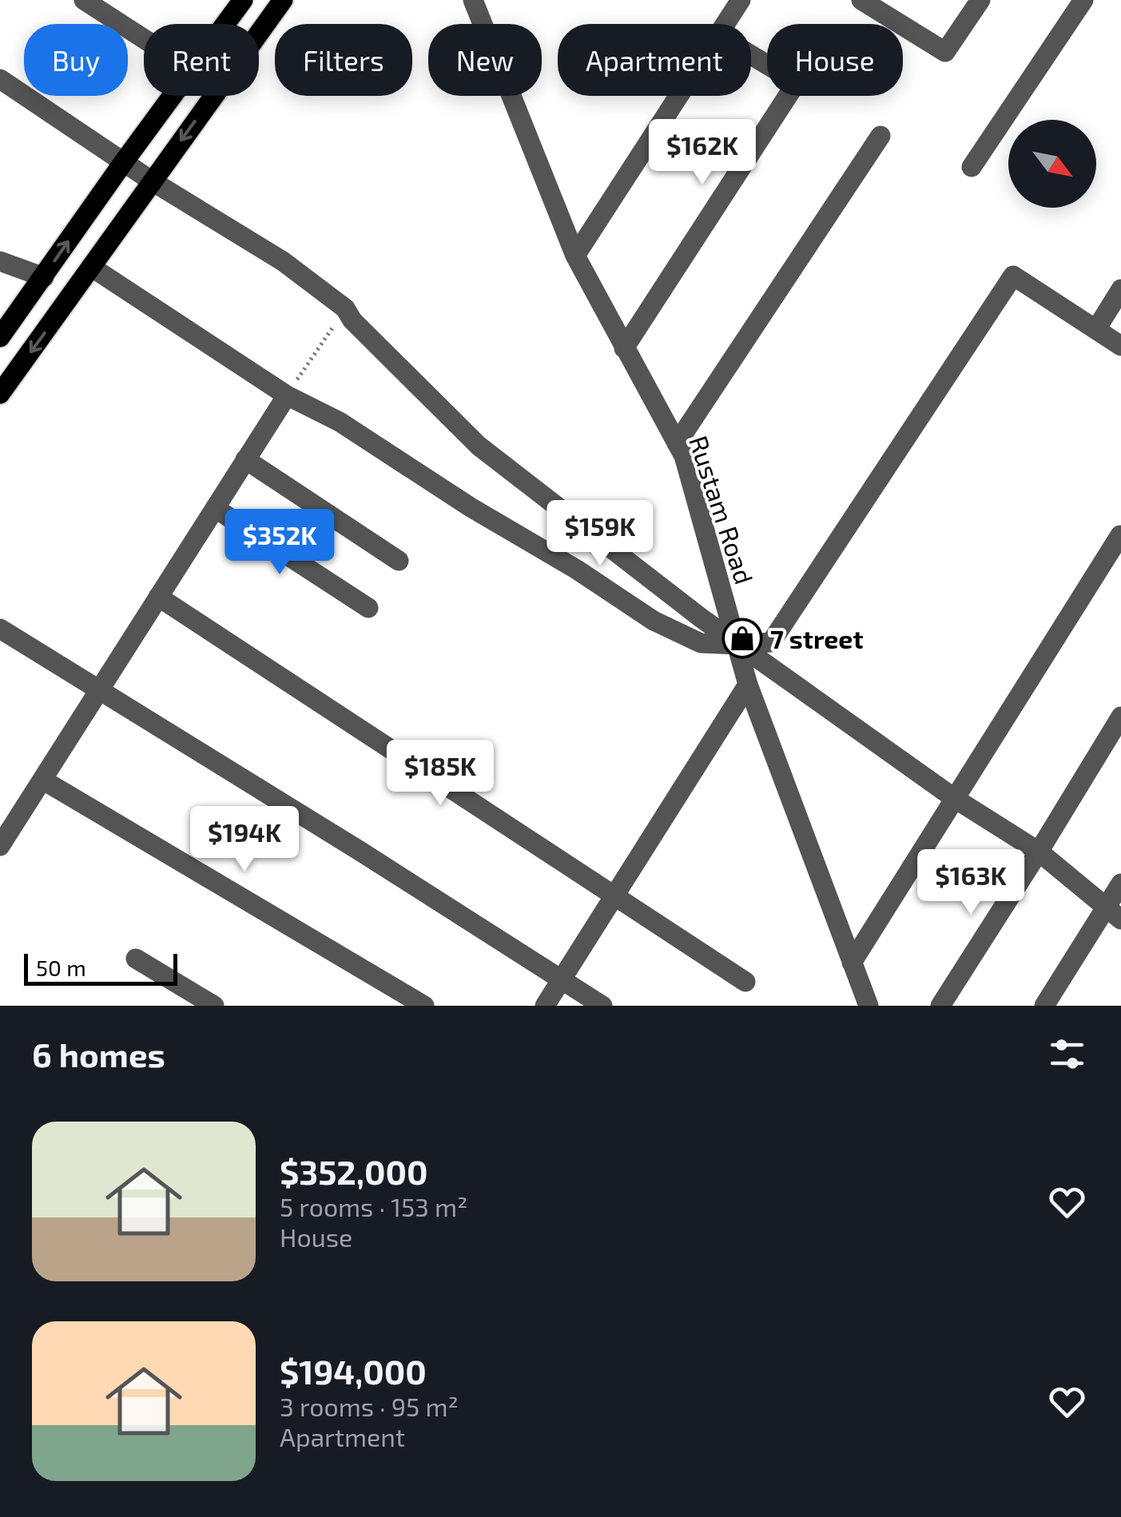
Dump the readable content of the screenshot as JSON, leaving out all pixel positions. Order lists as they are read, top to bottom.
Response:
{
  "streets": {
    "street": ["Rustam Road"]
  },
  "places": {
    "shop": ["7 street"]
  },
  "scale_bar": "50 m",
  "north": "bottom right",
  "page": {
    "chip": [
      "Buy",
      "Rent",
      "Filters",
      "New",
      "Apartment",
      "House"
    ],
    "price": [
      "$162K",
      "$159K",
      "$352K",
      "$185K",
      "$194K",
      "$163K"
    ],
    "scale": "50 m",
    "heading": "6 homes",
    "list": [
      {
        "name": "$352,000",
        "note": "5 rooms · 153 m² · House"
      },
      {
        "name": "$194,000",
        "note": "3 rooms · 95 m² · Apartment"
      }
    ]
  }
}
